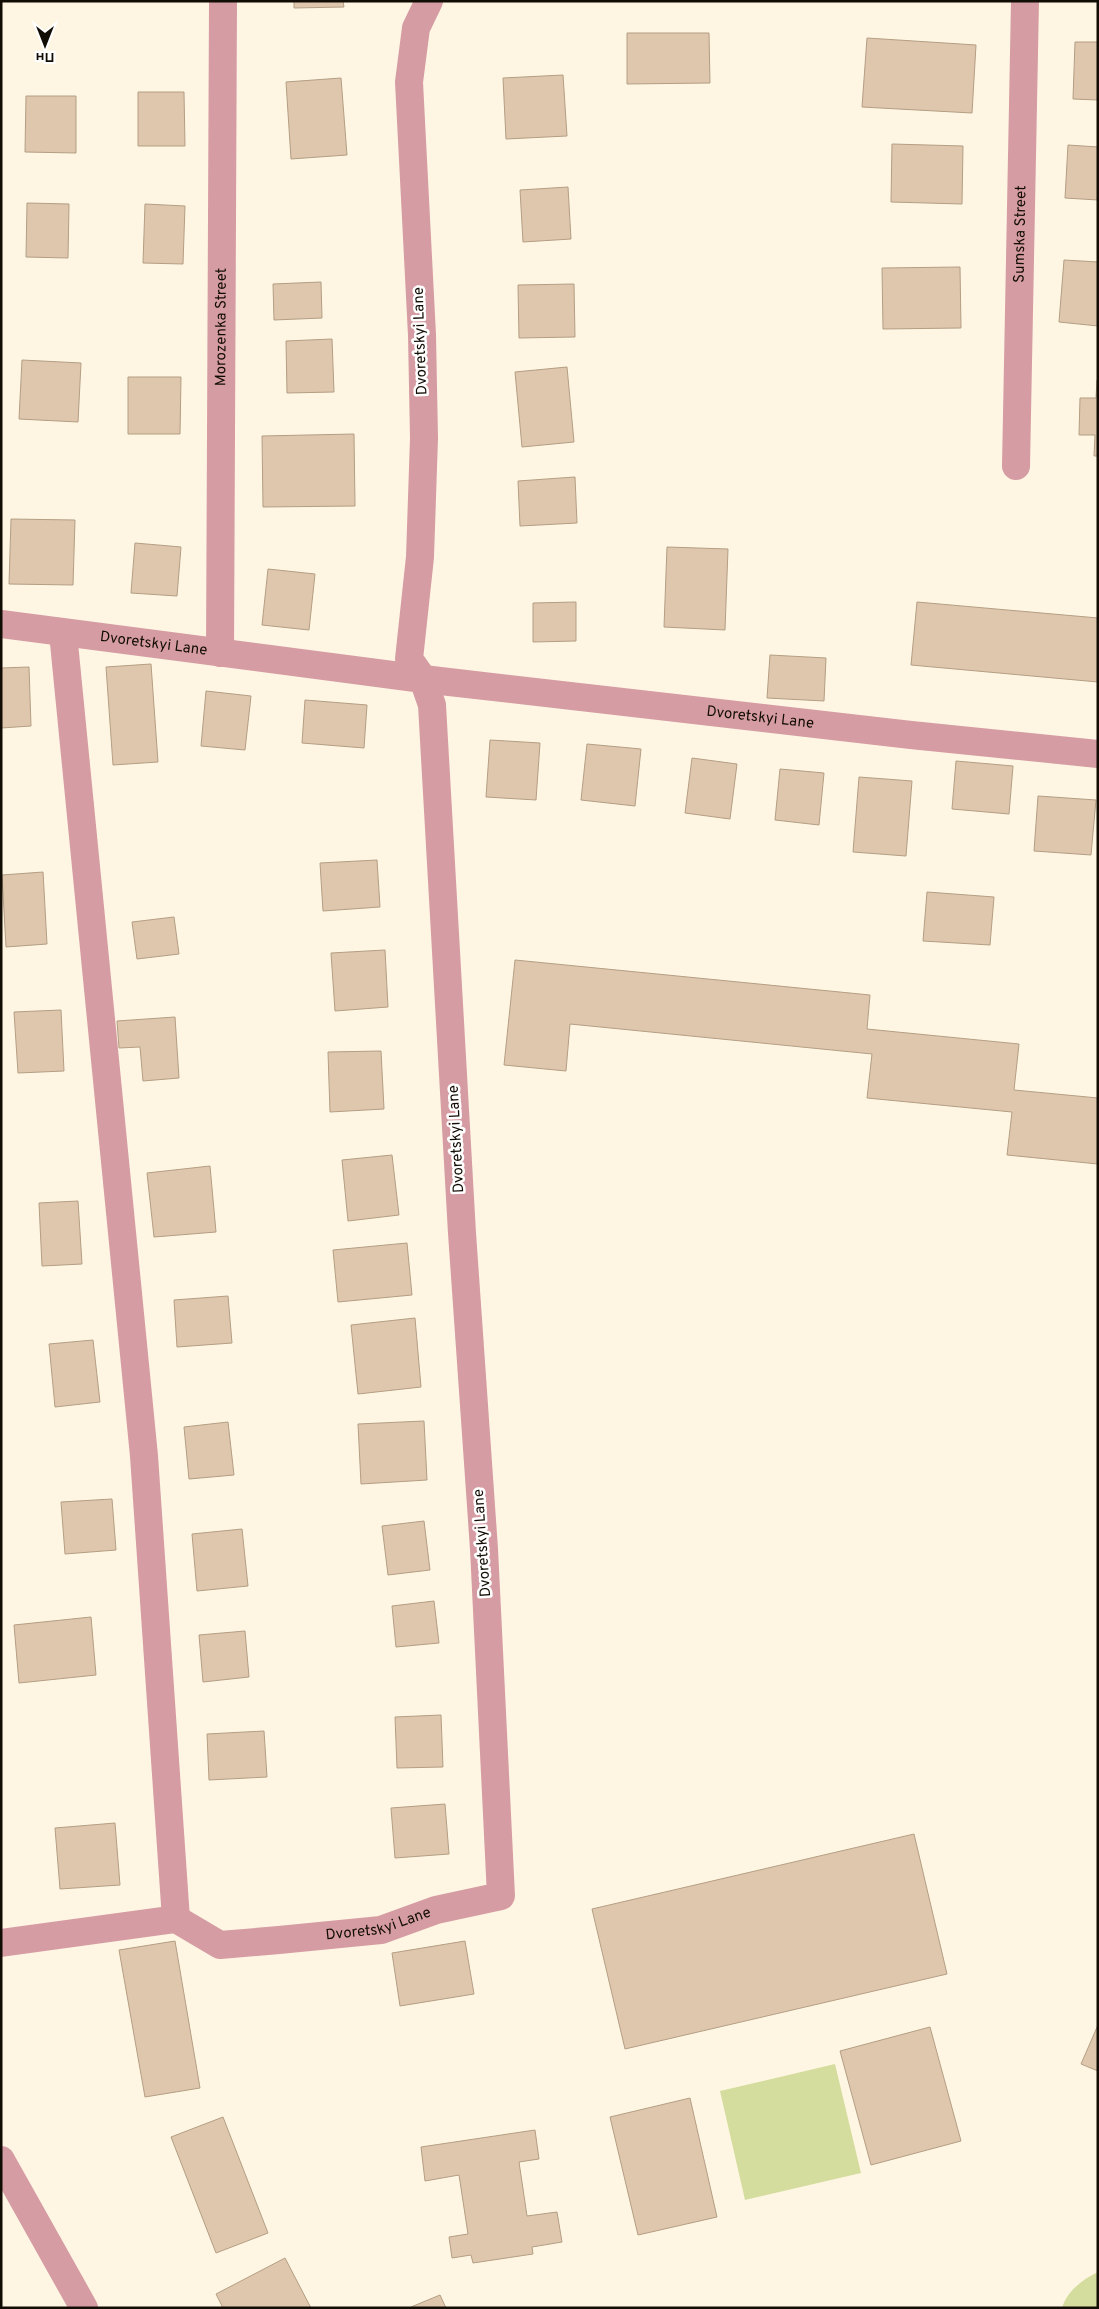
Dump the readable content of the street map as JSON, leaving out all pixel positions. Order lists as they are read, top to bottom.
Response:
{
  "streets": {
    "street": ["Sumska Street", "Morozenka Street", "Dvoretskyi Lane"]
  },
  "crossings": [
    ["Morozenka Street", "Dvoretskyi Lane"]
  ],
  "north": "bottom"
}
